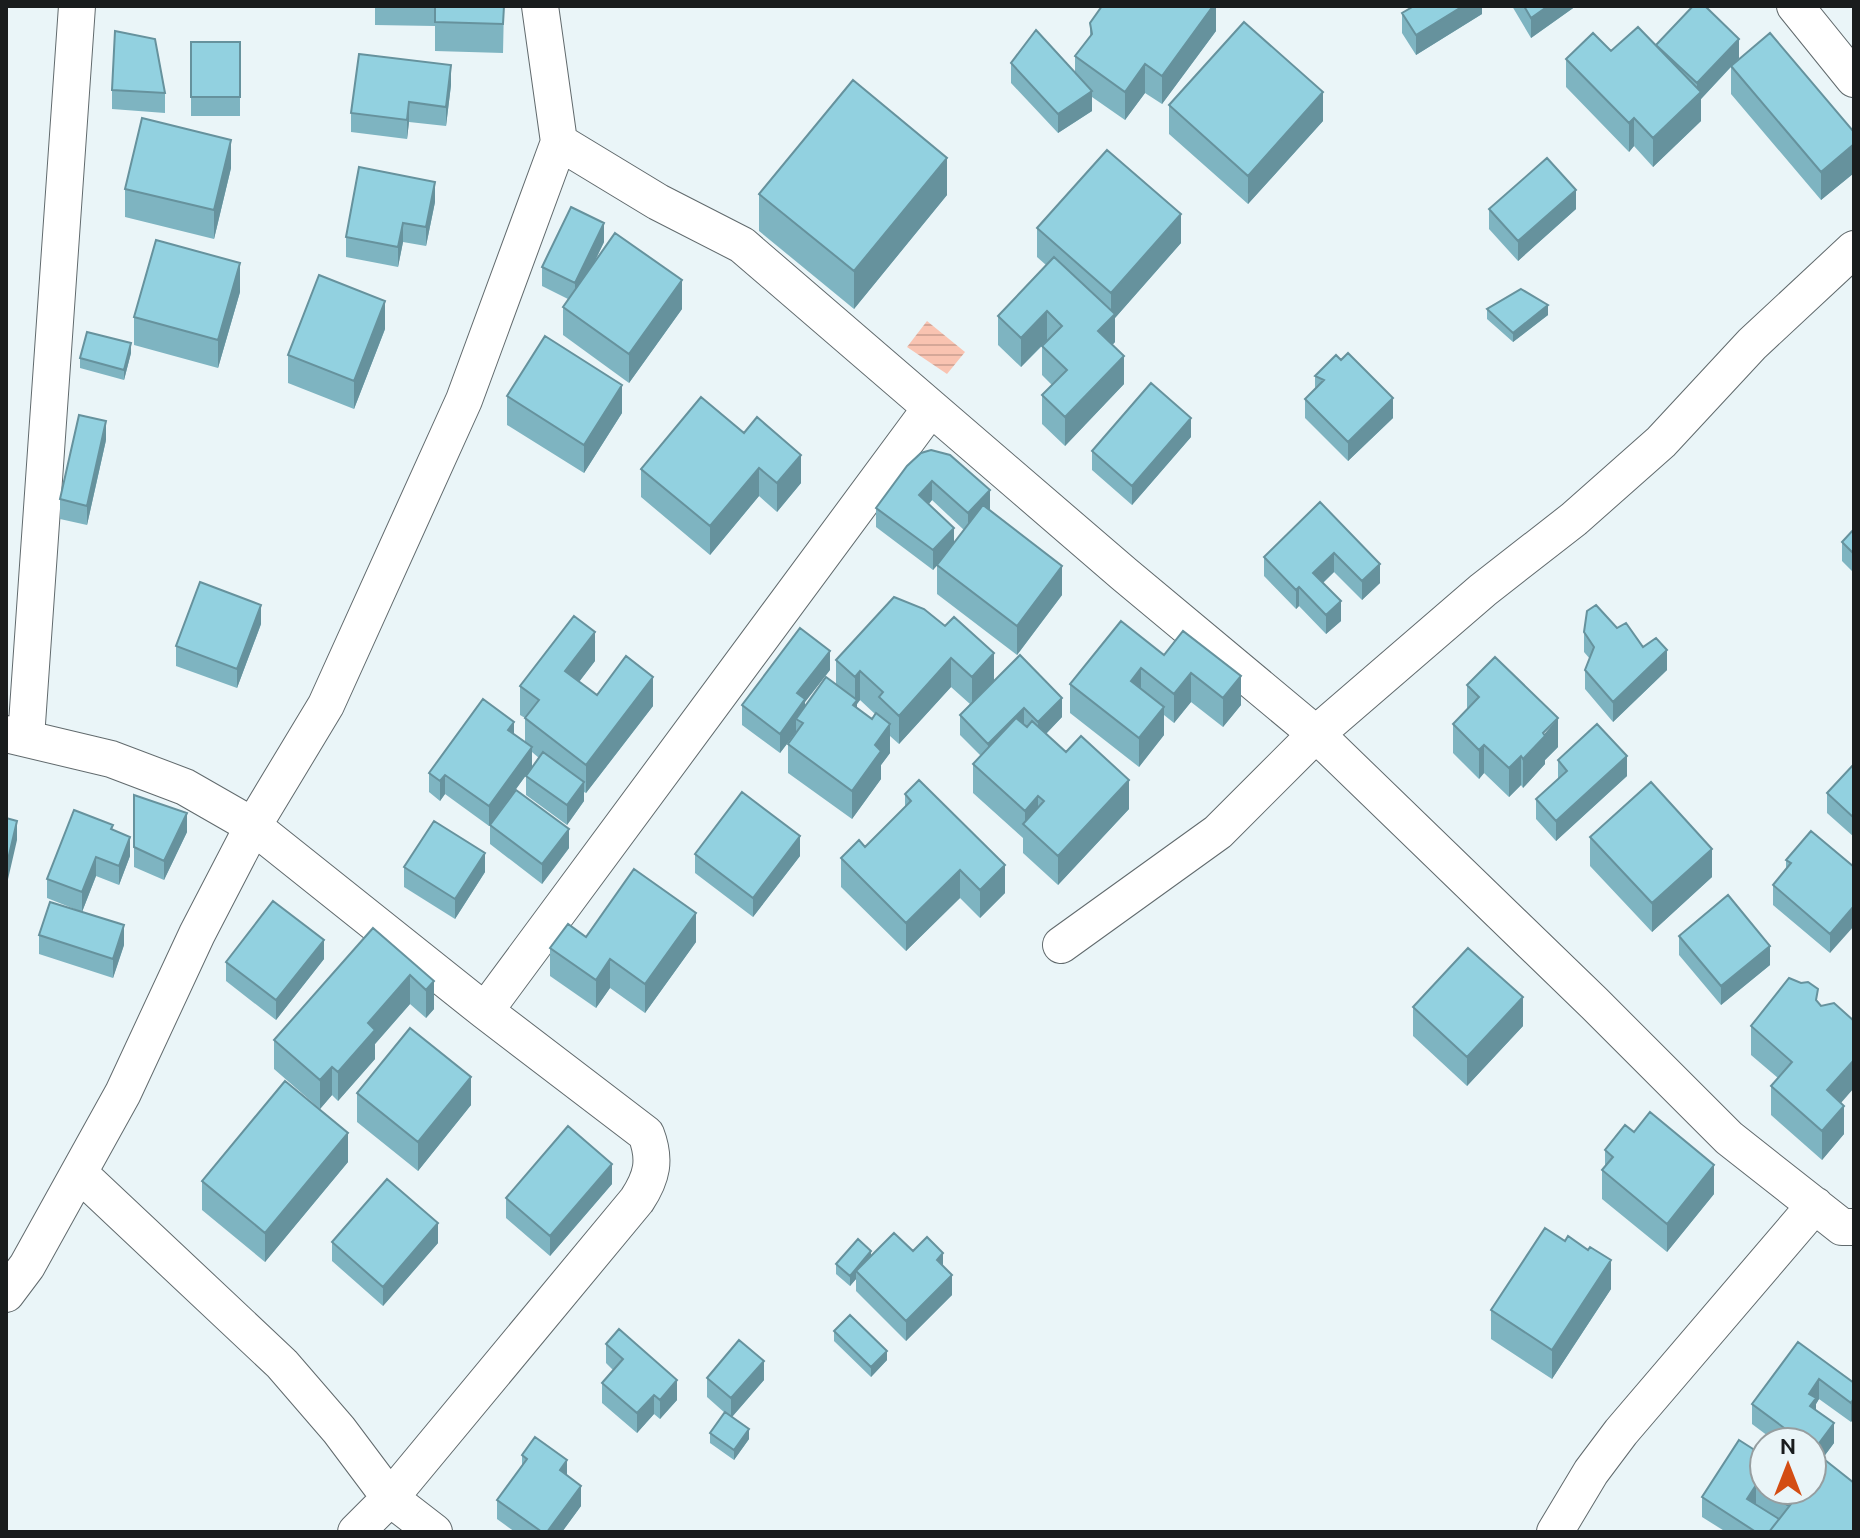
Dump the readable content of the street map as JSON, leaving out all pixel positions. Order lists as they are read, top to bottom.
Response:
{
  "north": "top"
}
